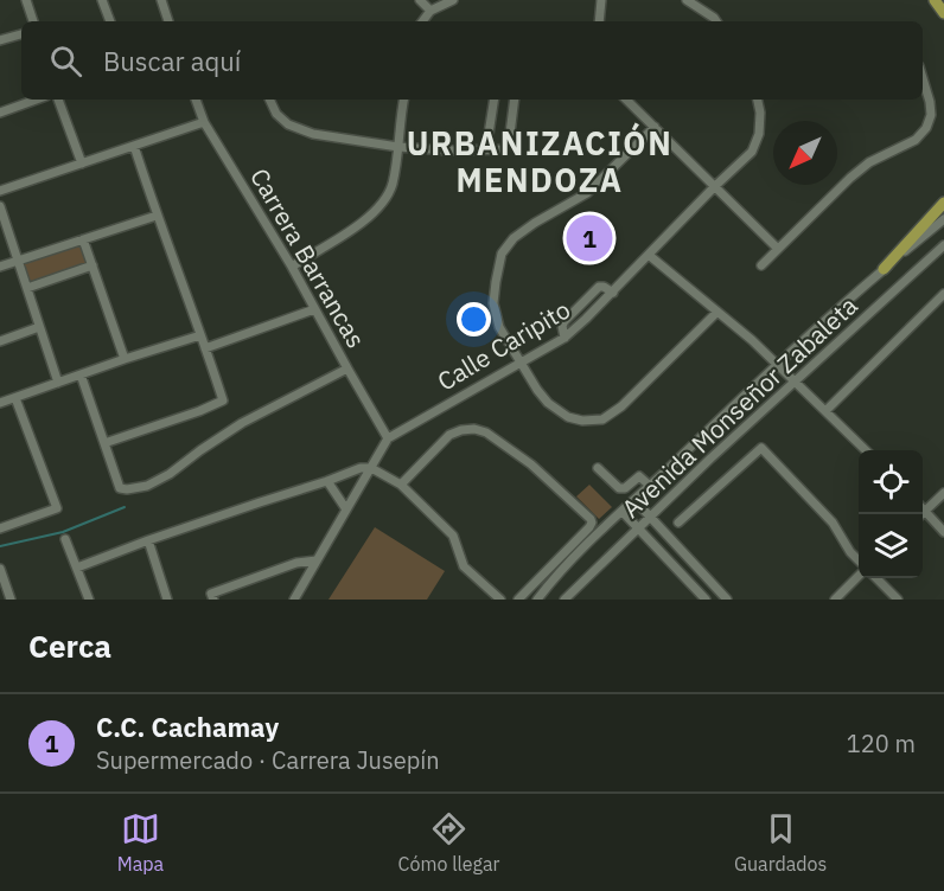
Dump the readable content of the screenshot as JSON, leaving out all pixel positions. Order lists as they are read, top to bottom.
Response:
{
  "streets": {
    "street": ["Carrera Barrancas", "Calle Caripito", "Avenida Monseñor Zabaleta"]
  },
  "crossings": [
    ["Carrera Barrancas", "Calle Caripito"]
  ],
  "districts": ["URBANIZACIÓN MENDOZA"],
  "north": "bottom left",
  "page": {
    "search": "Buscar aquí",
    "pins": "1",
    "heading": "Cerca",
    "list": [
      {
        "mark": "1",
        "name": "C.C. Cachamay",
        "note": "Supermercado · Carrera Jusepín",
        "value": "120 m"
      }
    ],
    "nav": ["Mapa", "Cómo llegar", "Guardados"]
  }
}
